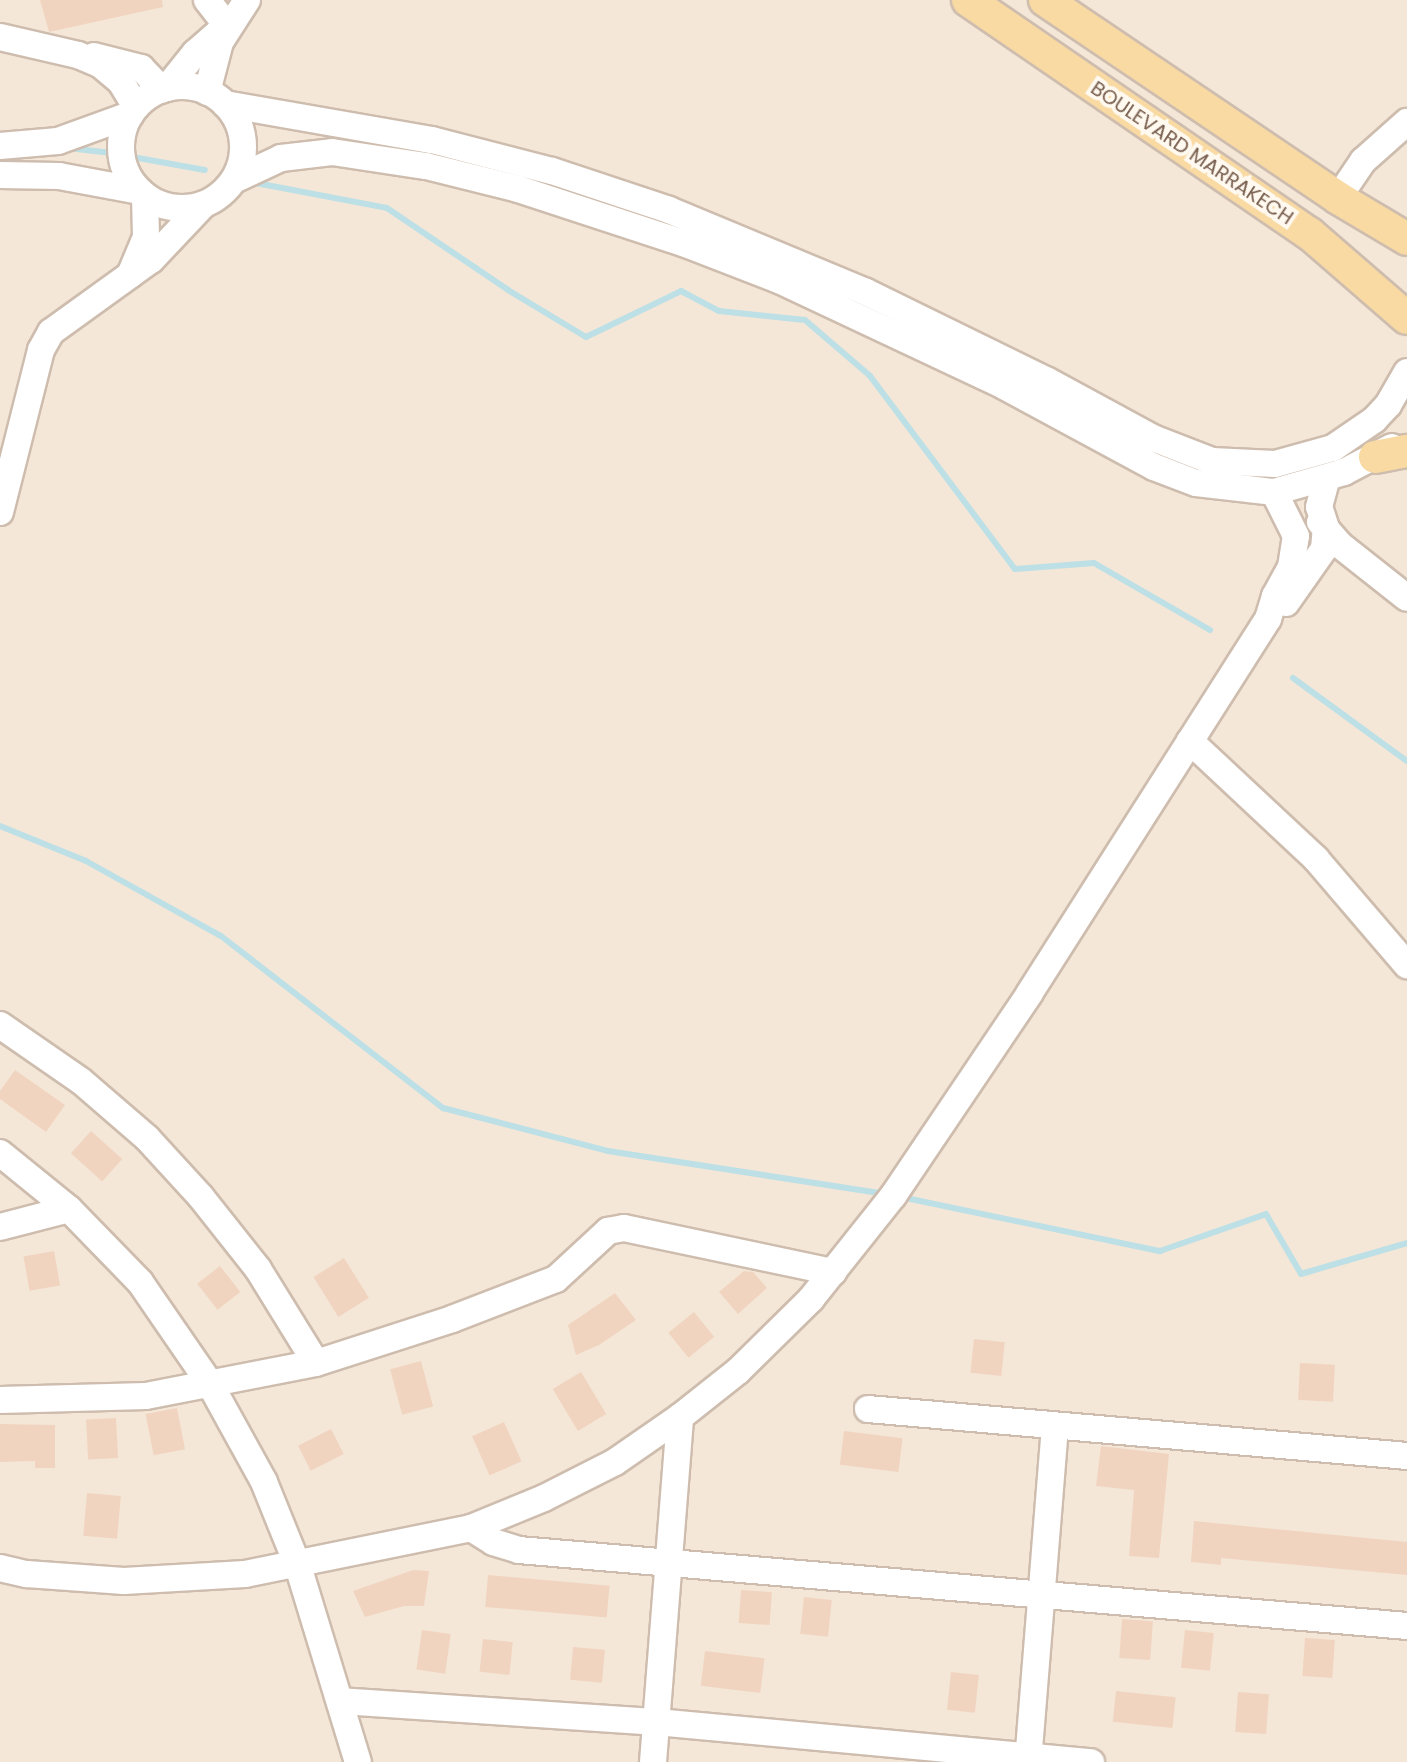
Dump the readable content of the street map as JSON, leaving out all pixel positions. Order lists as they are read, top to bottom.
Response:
{
  "streets": {
    "main road": ["BOULEVARD MARRAKECH"]
  }
}
